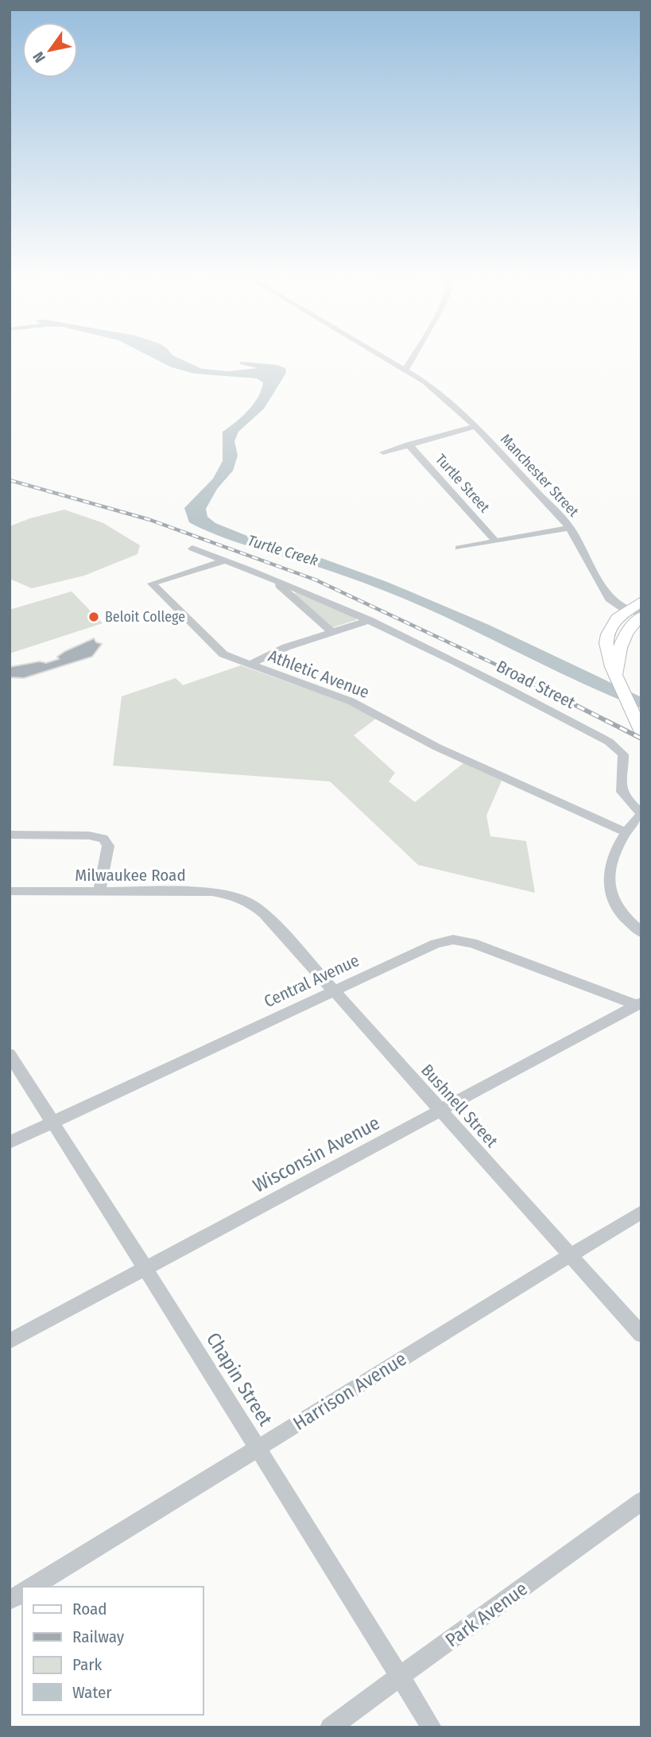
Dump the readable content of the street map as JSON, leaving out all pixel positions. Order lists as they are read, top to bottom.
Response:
{
  "streets": {
    "street": [
      "Manchester Street",
      "Turtle Street",
      "Athletic Avenue",
      "Broad Street",
      "Milwaukee Road",
      "Central Avenue",
      "Bushnell Street",
      "Wisconsin Avenue",
      "Chapin Street",
      "Harrison Avenue",
      "Park Avenue"
    ]
  },
  "crossings": [
    ["Athletic Avenue", "Broad Street"],
    ["Milwaukee Road", "Bushnell Street"],
    ["Central Avenue", "Bushnell Street"],
    ["Central Avenue", "Wisconsin Avenue"],
    ["Central Avenue", "Chapin Street"],
    ["Bushnell Street", "Wisconsin Avenue"],
    ["Bushnell Street", "Harrison Avenue"],
    ["Wisconsin Avenue", "Chapin Street"],
    ["Chapin Street", "Harrison Avenue"],
    ["Chapin Street", "Park Avenue"]
  ],
  "water": ["Turtle Creek"],
  "places": ["Beloit College"],
  "legend": [
    "Road",
    "Railway",
    "Park",
    "Water"
  ],
  "north": "bottom left"
}
